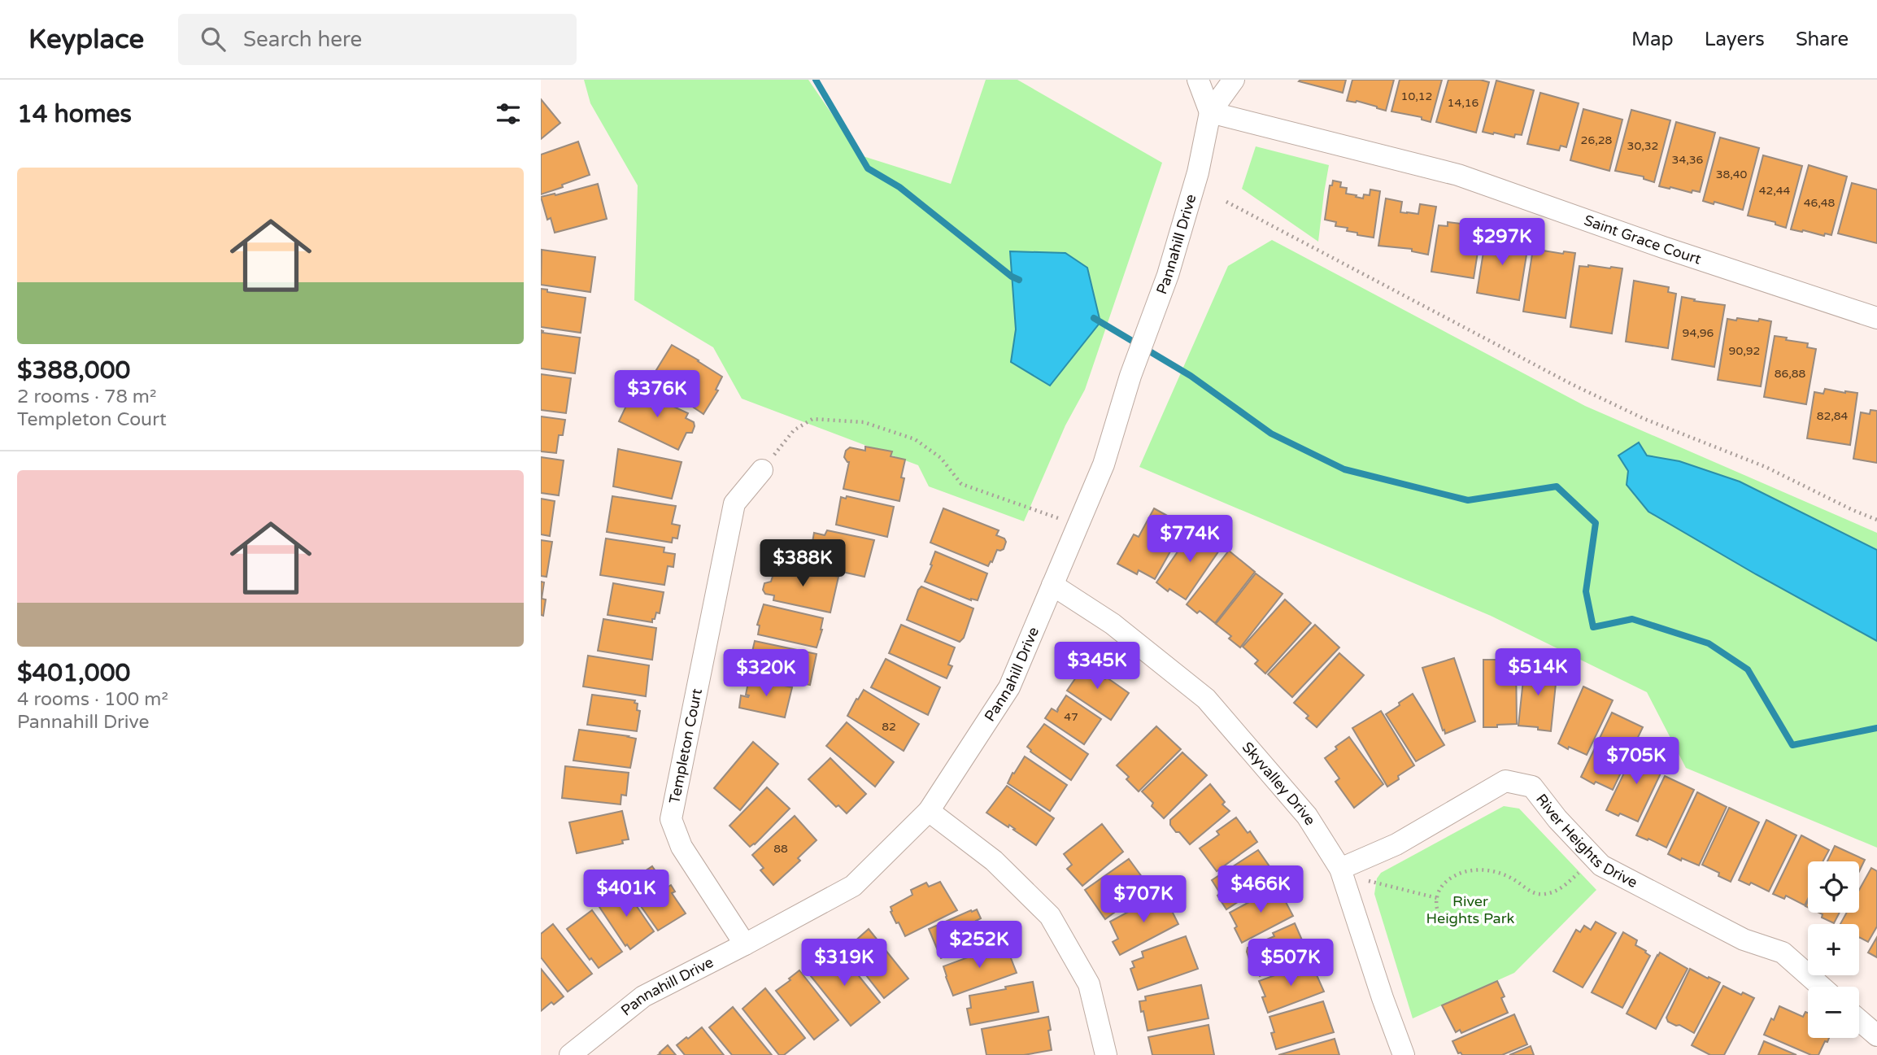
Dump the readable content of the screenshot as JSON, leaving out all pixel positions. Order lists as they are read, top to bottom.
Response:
{
  "streets": {
    "street": [
      "Saint Grace Court",
      "Pannahill Drive",
      "Templeton Court",
      "Skyvalley Drive",
      "River Heights Drive"
    ]
  },
  "crossings": [
    ["Saint Grace Court", "Pannahill Drive"],
    ["Pannahill Drive", "Templeton Court"],
    ["Pannahill Drive", "Skyvalley Drive"],
    ["Skyvalley Drive", "River Heights Drive"]
  ],
  "parks": ["River Heights Park"],
  "house_numbers": [
    "10,12",
    "14,16",
    "26,28",
    "30,32",
    "34,36",
    "38,40",
    "42,44",
    "46,48",
    "94,96",
    "90,92",
    "86,88",
    "82,84",
    "47",
    "82",
    "88"
  ],
  "page": {
    "header": "Keyplace",
    "search": "Search here",
    "nav": ["Map", "Layers", "Share"],
    "heading": "14 homes",
    "list": [
      {
        "name": "$388,000",
        "note": "2 rooms · 78 m² · Templeton Court"
      },
      {
        "name": "$401,000",
        "note": "4 rooms · 100 m² · Pannahill Drive"
      }
    ],
    "price": [
      "$297K",
      "$376K",
      "$774K",
      "$388K",
      "$345K",
      "$514K",
      "$320K",
      "$705K",
      "$466K",
      "$401K",
      "$707K",
      "$252K",
      "$319K",
      "$507K"
    ],
    "map_buttons": ["+", "−"]
  }
}
